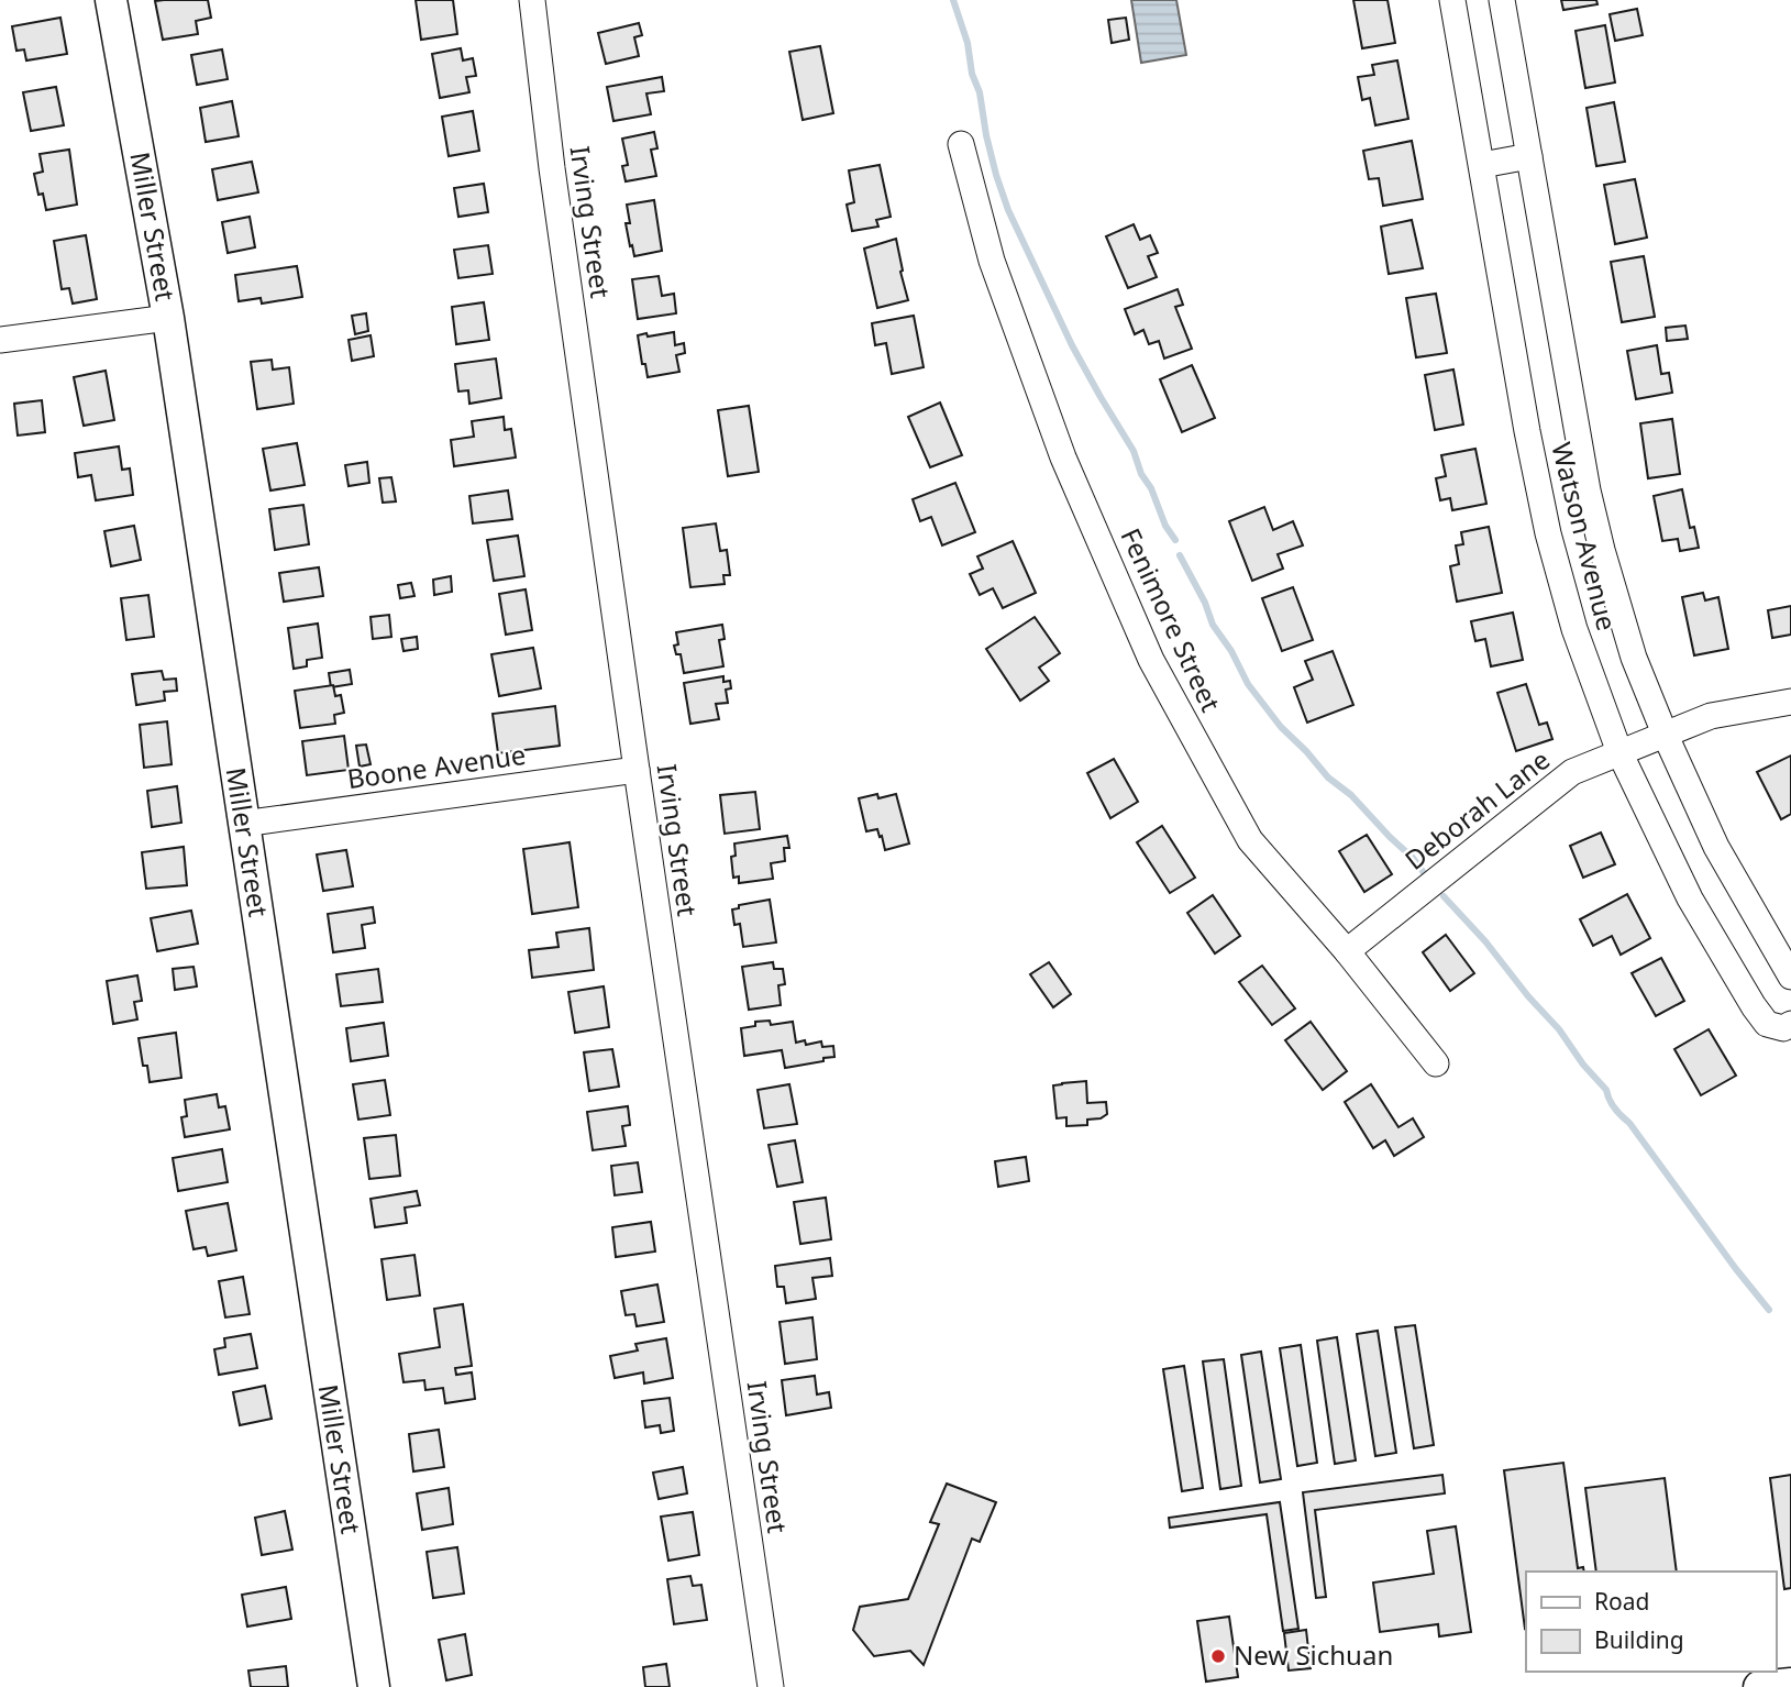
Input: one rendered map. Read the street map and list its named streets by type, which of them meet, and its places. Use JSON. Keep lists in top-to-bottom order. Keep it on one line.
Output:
{"streets":{"main road":["Miller Street"],"street":["Irving Street","Watson Avenue","Fenimore Street","Boone Avenue","Deborah Lane"]},"crossings":[["Irving Street","Boone Avenue"],["Miller Street","Boone Avenue"],["Watson Avenue","Deborah Lane"],["Fenimore Street","Deborah Lane"]],"places":["New Sichuan"],"legend":["Road","Building"]}
